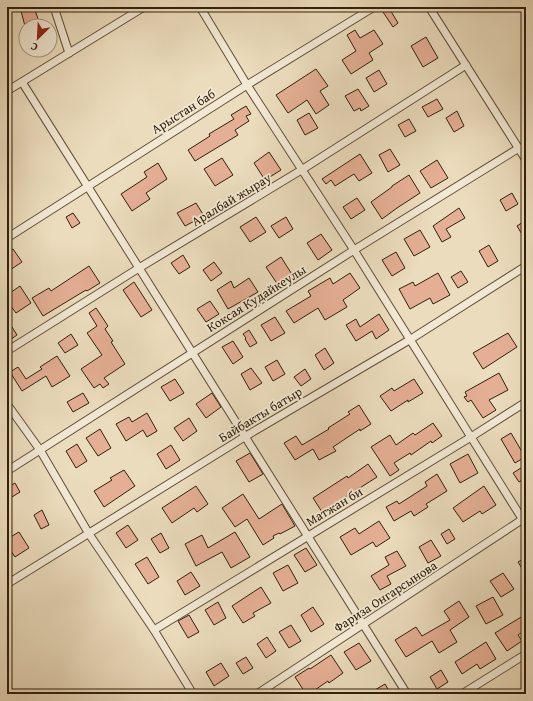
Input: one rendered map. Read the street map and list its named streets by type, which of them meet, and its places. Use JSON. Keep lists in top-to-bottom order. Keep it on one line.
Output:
{"streets":{"street":["Арыстан баб","Аралбай жырау","Коксая Кудайкеулы","Байбакты батыр","Матжан би","Фариза Онгарсынова"]},"north":"bottom left"}
